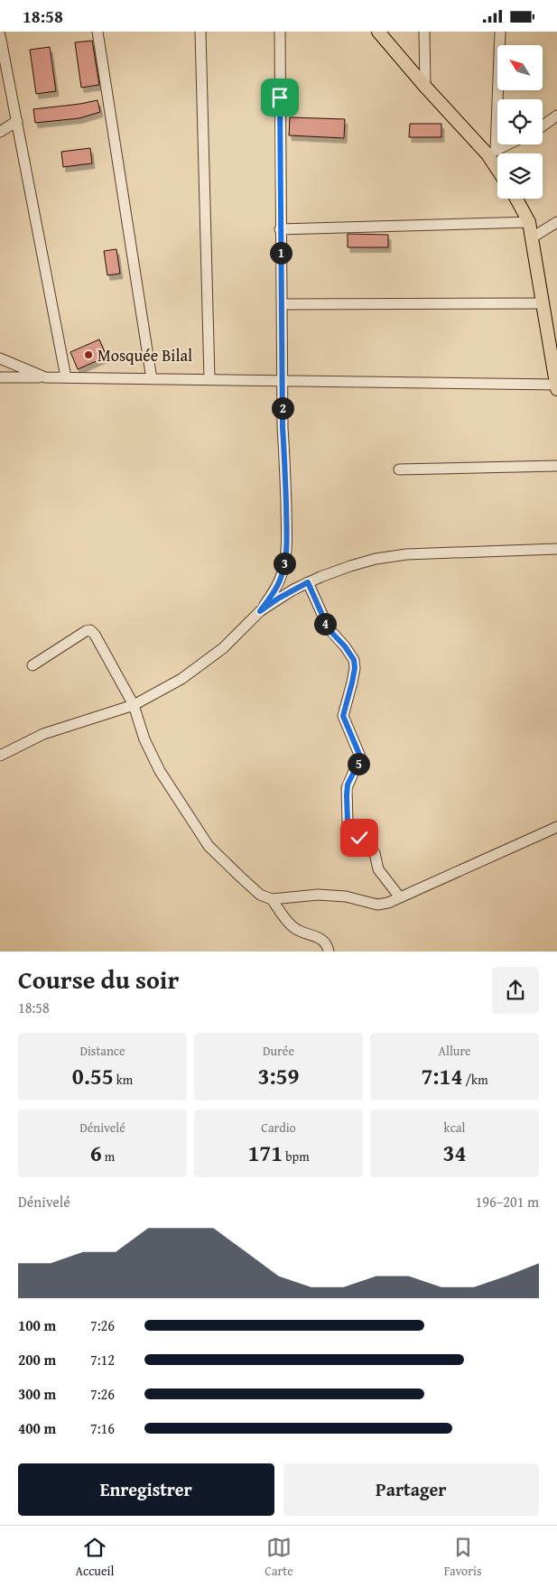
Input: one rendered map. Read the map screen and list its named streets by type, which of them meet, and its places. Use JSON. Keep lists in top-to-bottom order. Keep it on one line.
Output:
{"places":["Mosquée Bilal"],"north":"top left","page":{"status":"18:58","pins":["1","2","3","4","5"],"heading":["Course du soir","18:58"],"stats":[["Distance","0.55 km"],["Durée","3:59"],["Allure","7:14 /km"],["Dénivelé","6 m"],["Cardio","171 bpm"],["kcal","34"]],"chart":["Dénivelé","196–201 m"],"list":[{"name":"100 m","note":"7:26"},{"name":"200 m","note":"7:12"},{"name":"300 m","note":"7:26"},{"name":"400 m","note":"7:16"}],"buttons":["Enregistrer","Partager"],"tabs":["Accueil","Carte","Favoris"]}}
